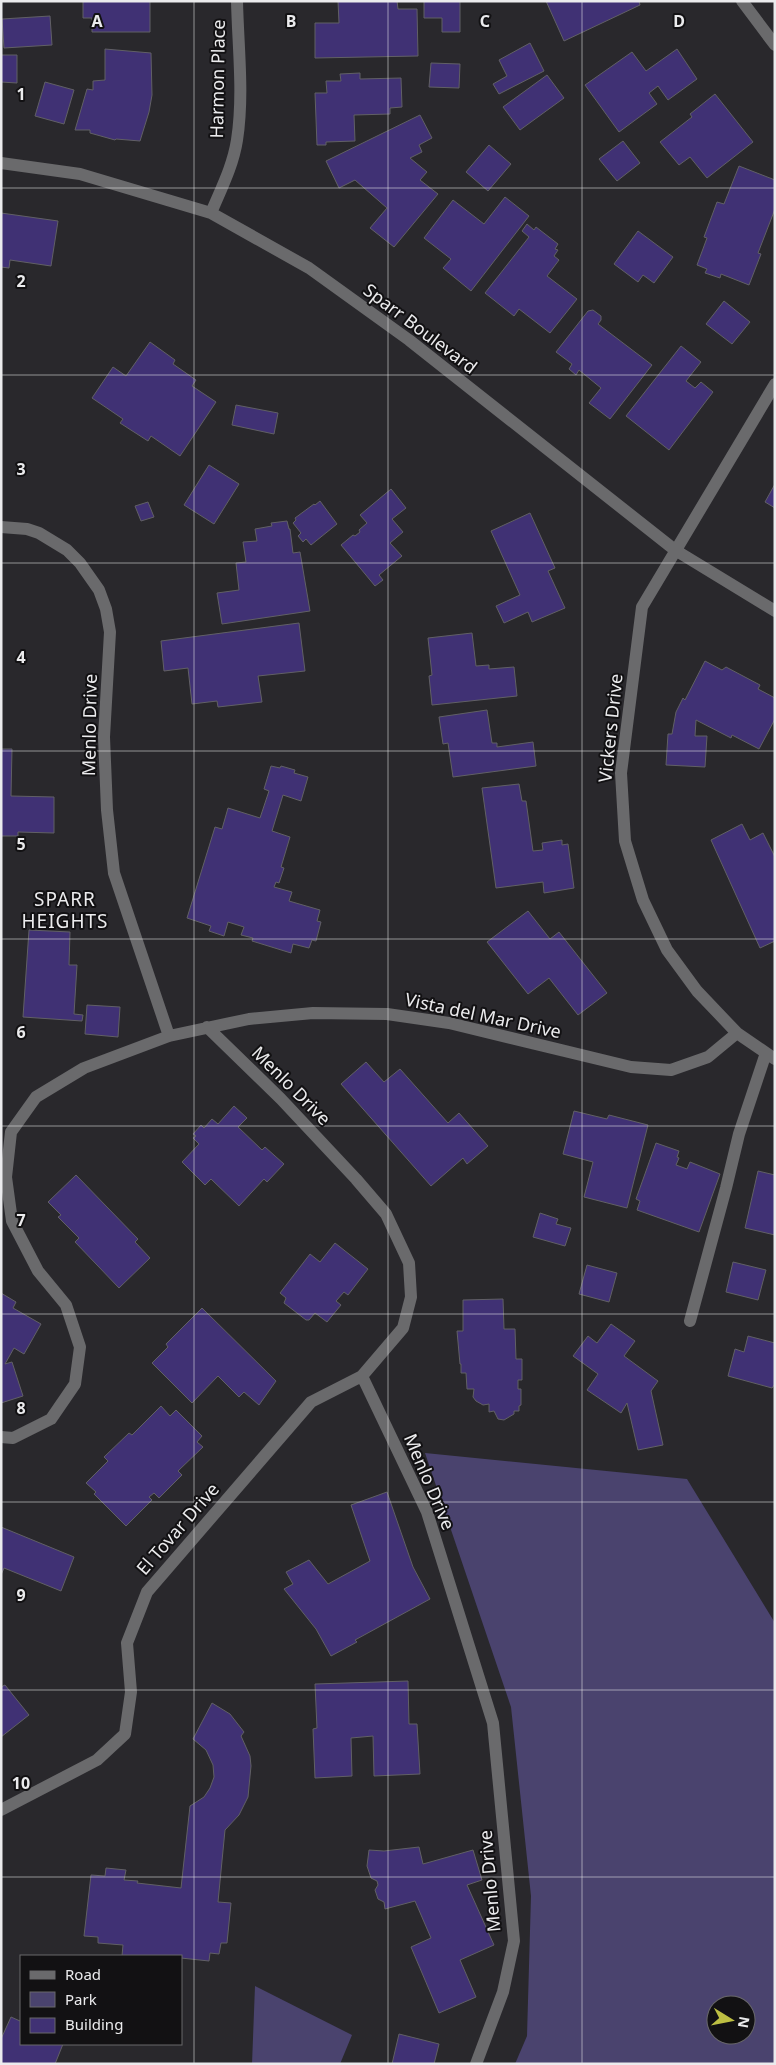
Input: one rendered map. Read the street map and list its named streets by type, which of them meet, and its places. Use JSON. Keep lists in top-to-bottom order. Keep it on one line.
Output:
{"streets":{"street":["Harmon Place","Sparr Boulevard","Menlo Drive","Vickers Drive","Vista del Mar Drive","El Tovar Drive"]},"crossings":[["Harmon Place","Sparr Boulevard"],["Sparr Boulevard","Vickers Drive"],["Menlo Drive","Vista del Mar Drive"],["Menlo Drive","El Tovar Drive"],["Vickers Drive","Vista del Mar Drive"]],"districts":["SPARR HEIGHTS"],"legend":["Road","Park","Building"],"north":"right","grid":{"columns":["A","B","C","D"],"rows":["1","2","3","4","5","6","7","8","9","10"]}}
